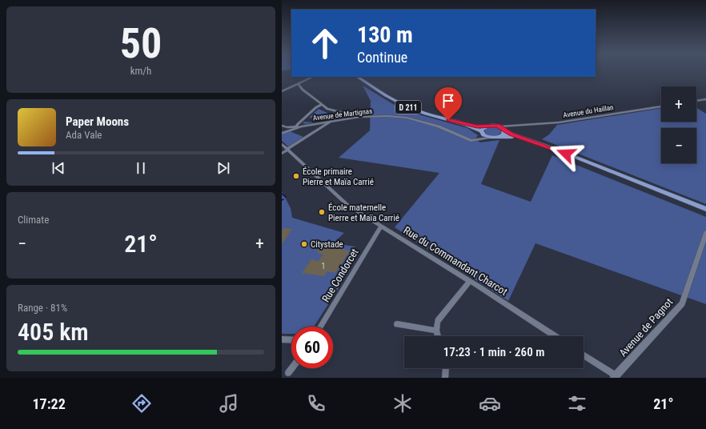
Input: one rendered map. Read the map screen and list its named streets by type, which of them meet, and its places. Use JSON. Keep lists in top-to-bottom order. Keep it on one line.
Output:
{"streets":{"main road":["D 211"],"street":["Avenue du Haillan","Avenue de Martignas","Rue du Commandant Charcot","Rue Condorcet","Avenue de Pagnot"]},"crossings":[["Rue du Commandant Charcot","Rue Condorcet"]],"places":["École primaire Pierre et Maïa Carrié","École maternelle Pierre et Maïa Carrié","Citystade"],"house_numbers":["1"],"page":{"tile":[["50","km/h"],"Climate",["Range · 81%","405 km"]],"turn":["130 m","Continue"],"map_buttons":["+","−"],"song":["Paper Moons","Ada Vale"],"heat":["−","21°","+"],"limit":"60","trip":"17:23 · 1 min · 260 m","tabs":["17:22","21°"]}}
